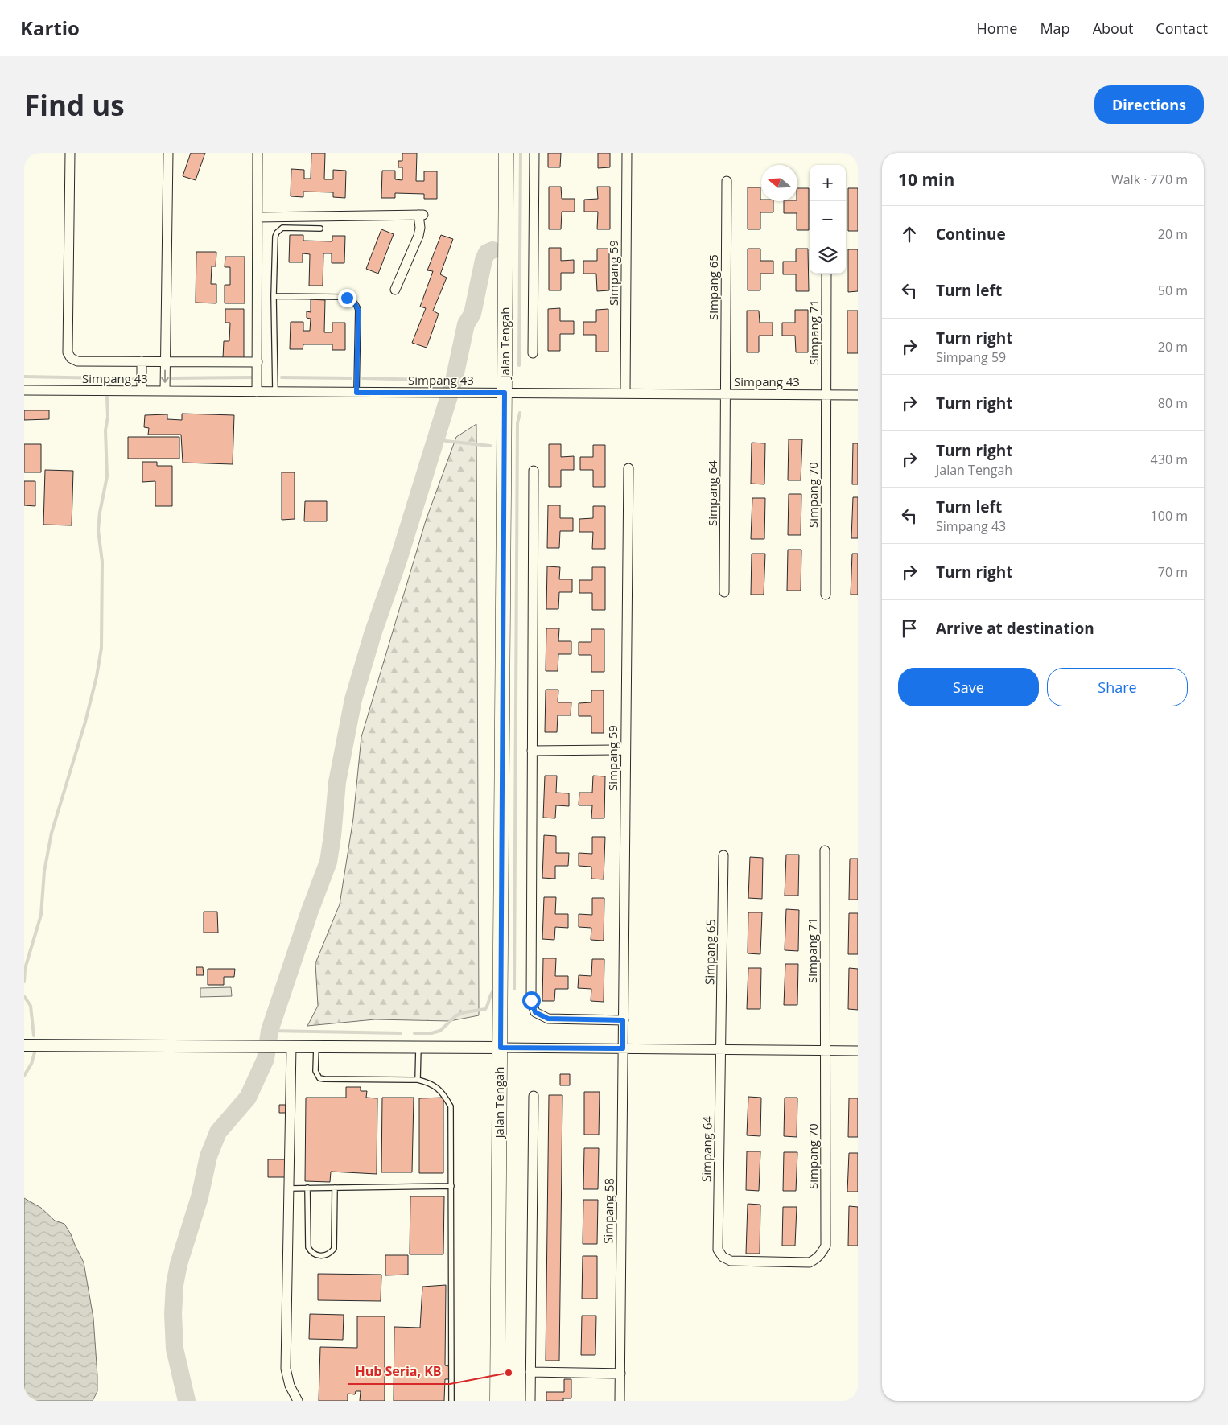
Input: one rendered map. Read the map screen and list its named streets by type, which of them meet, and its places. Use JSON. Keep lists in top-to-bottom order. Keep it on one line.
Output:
{"streets":{"main road":["Jalan Tengah"],"street":["Simpang 59","Simpang 65","Simpang 71","Simpang 43","Simpang 64","Simpang 70","Simpang 58"]},"crossings":[["Simpang 59","Simpang 43"],["Simpang 59","Simpang 58"],["Simpang 65","Simpang 43"],["Simpang 65","Simpang 64"],["Simpang 71","Simpang 43"],["Simpang 71","Simpang 70"],["Jalan Tengah","Simpang 43"],["Simpang 43","Simpang 64"],["Simpang 43","Simpang 70"],["Simpang 64","Simpang 70"]],"places":["Hub Seria, KB"],"north":"left","page":{"header":"Kartio","nav":["Home","Map","About","Contact"],"buttons":["Directions",["Save","Share"]],"title":"Find us","heading":["10 min","Walk · 770 m"],"map_buttons":["+","−"],"list":[["Continue","20 m"],["Turn left","50 m"],["Turn right","Simpang 59","20 m"],["Turn right","80 m"],["Turn right","Jalan Tengah","430 m"],["Turn left","Simpang 43","100 m"],["Turn right","70 m"],"Arrive at destination"]}}
